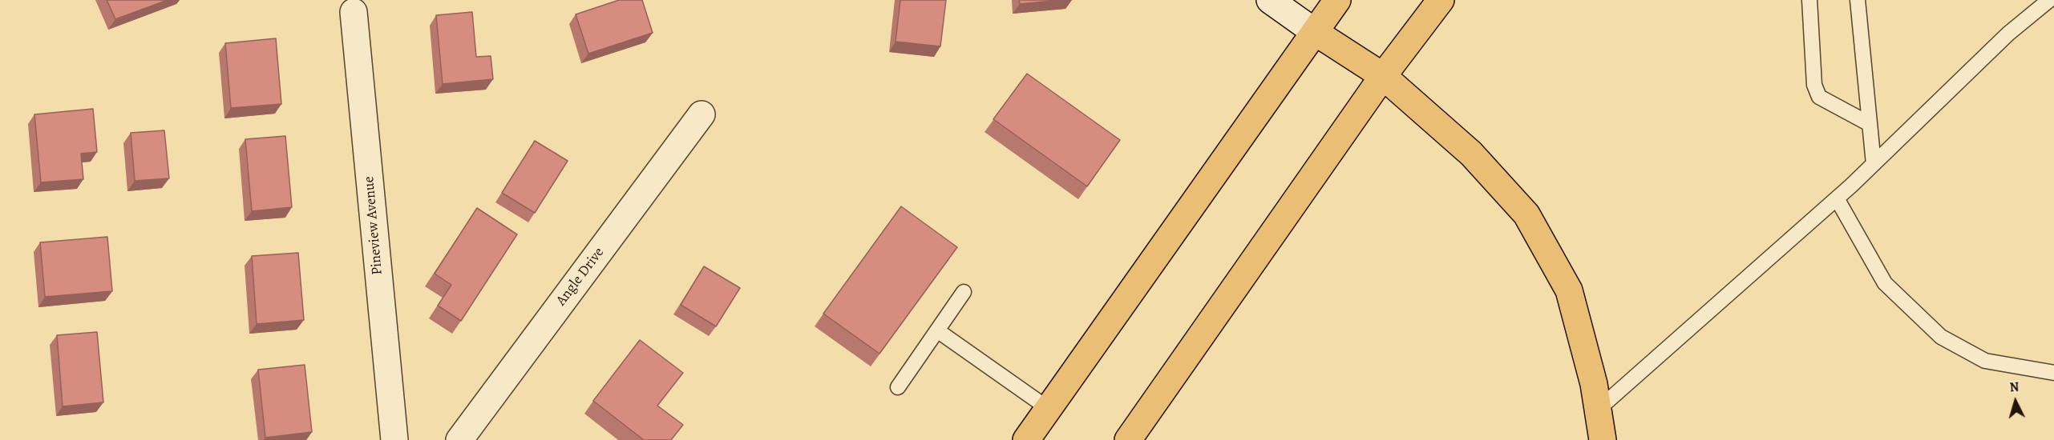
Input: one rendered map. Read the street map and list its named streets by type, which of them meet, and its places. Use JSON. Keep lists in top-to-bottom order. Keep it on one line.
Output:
{"streets":{"street":["Pineview Avenue","Angle Drive"]},"north":"top"}
